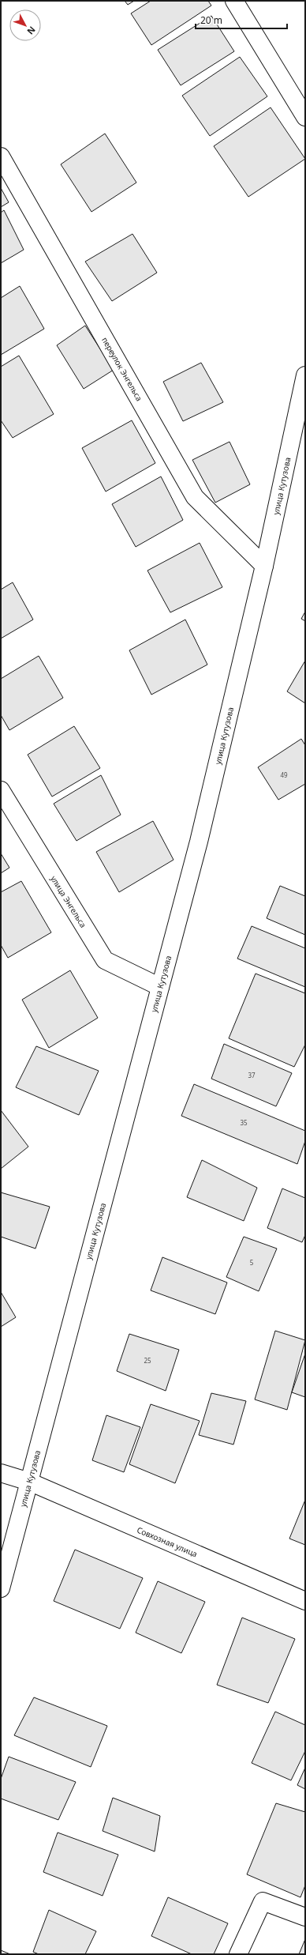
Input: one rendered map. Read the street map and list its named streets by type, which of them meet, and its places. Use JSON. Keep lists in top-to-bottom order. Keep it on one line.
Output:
{"streets":{"main road":["переулок Энгельса","улица Кутузова","улица Энгельса","Совхозная улица"]},"crossings":[["переулок Энгельса","улица Кутузова"],["улица Кутузова","улица Энгельса"],["улица Кутузова","Совхозная улица"]],"house_numbers":["49","37","35","5","25"],"scale_bar":"20 m","north":"bottom right"}
